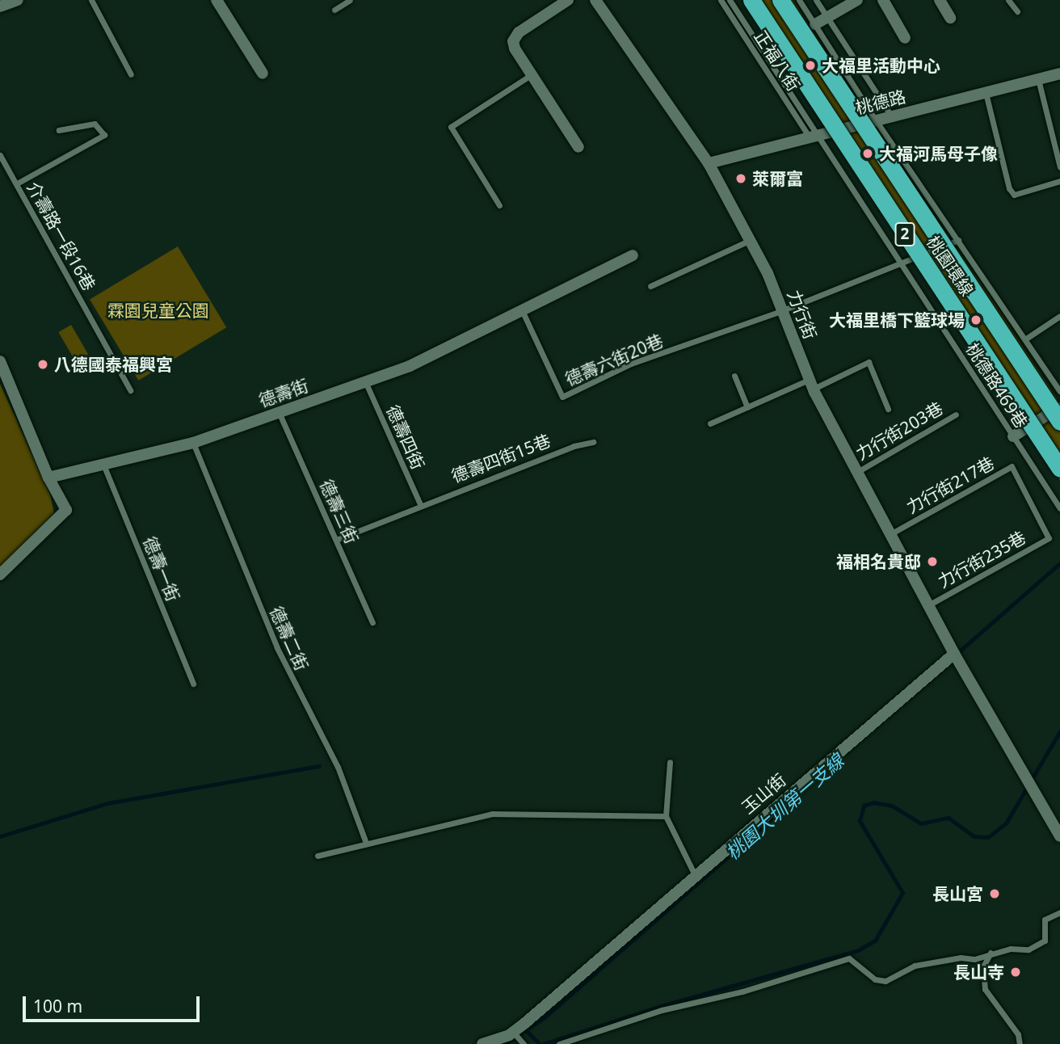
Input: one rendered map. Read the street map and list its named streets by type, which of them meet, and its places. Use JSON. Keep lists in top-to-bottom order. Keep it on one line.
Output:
{"streets":{"highway":["2","桃園環線"],"street":["桃德路","力行街","德壽街","玉山街"],"lane":["正福八街","介壽路一段16巷","德壽六街20巷","桃德路469巷","力行街203巷","德壽四街","德壽四街15巷","力行街217巷","德壽三街","力行街235巷","德壽一街","德壽二街"]},"crossings":[["正福八街","桃德路"],["正福八街","桃德路469巷"],["桃德路","力行街"],["桃德路","桃德路469巷"],["力行街","德壽六街20巷"],["力行街","力行街203巷"],["力行街","力行街217巷"],["力行街","力行街235巷"],["力行街","玉山街"],["德壽六街20巷","桃德路469巷"],["德壽六街20巷","德壽街"],["德壽街","德壽四街"],["德壽街","德壽三街"],["德壽街","德壽一街"],["德壽街","德壽二街"],["德壽四街","德壽四街15巷"],["德壽四街15巷","德壽三街"],["力行街217巷","力行街235巷"]],"water":["桃園大圳第一支線"],"parks":["霖園兒童公園"],"places":["大福里活動中心","大福河馬母子像","萊爾富","大福里橋下籃球場","八德國泰福興宮","福相名貴邸","長山宮","長山寺"],"scale_bar":"100 m"}
